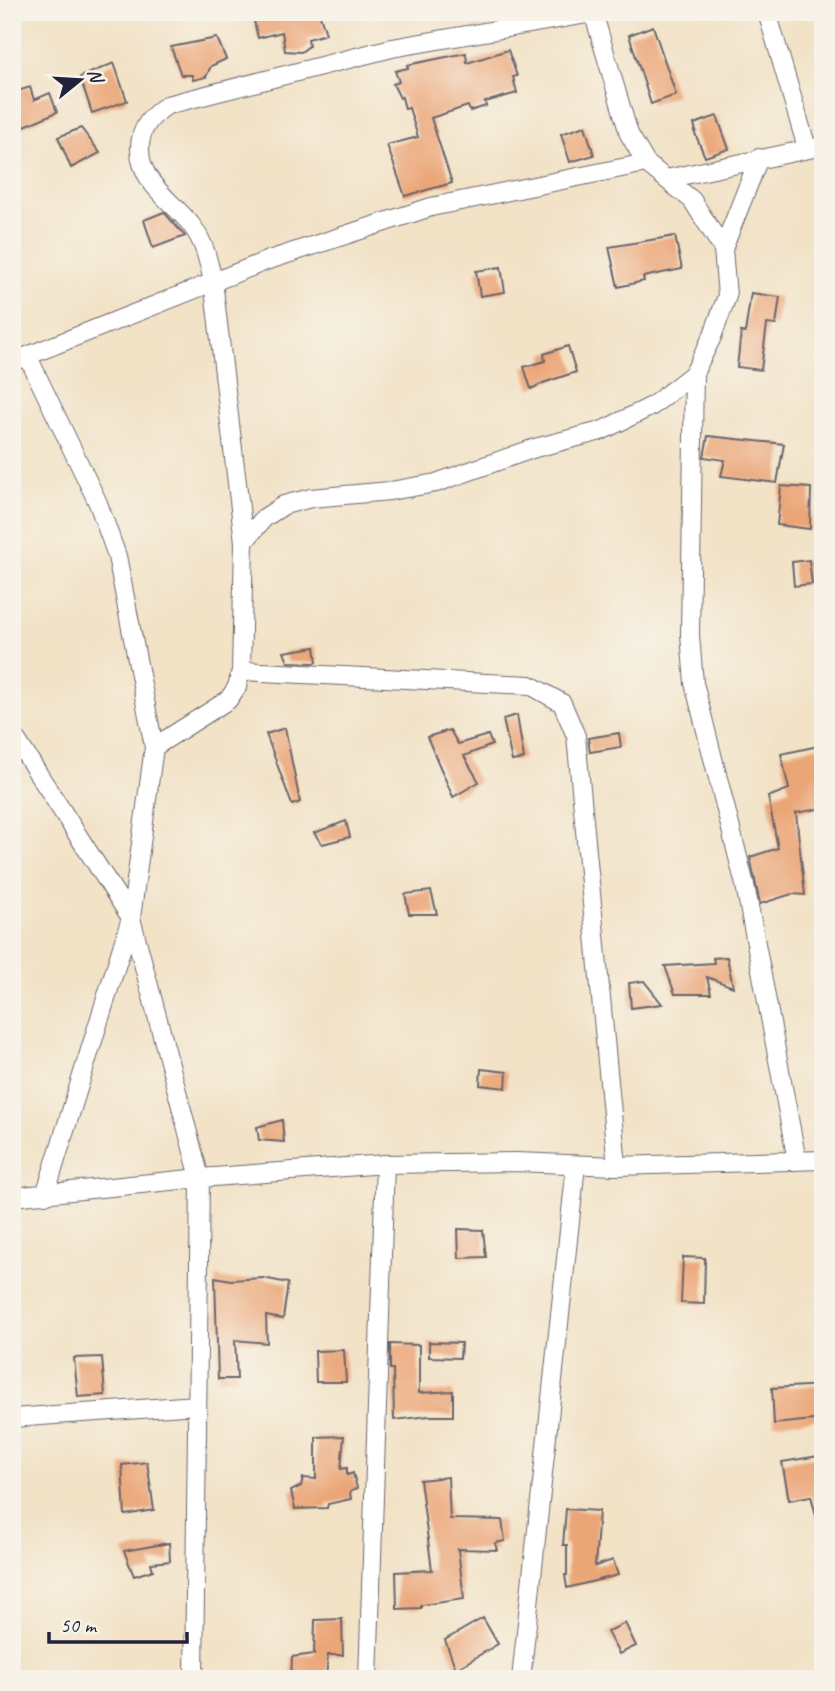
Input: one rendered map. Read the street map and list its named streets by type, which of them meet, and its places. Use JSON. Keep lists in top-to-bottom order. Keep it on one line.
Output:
{"scale_bar":"50 m","north":"right"}
